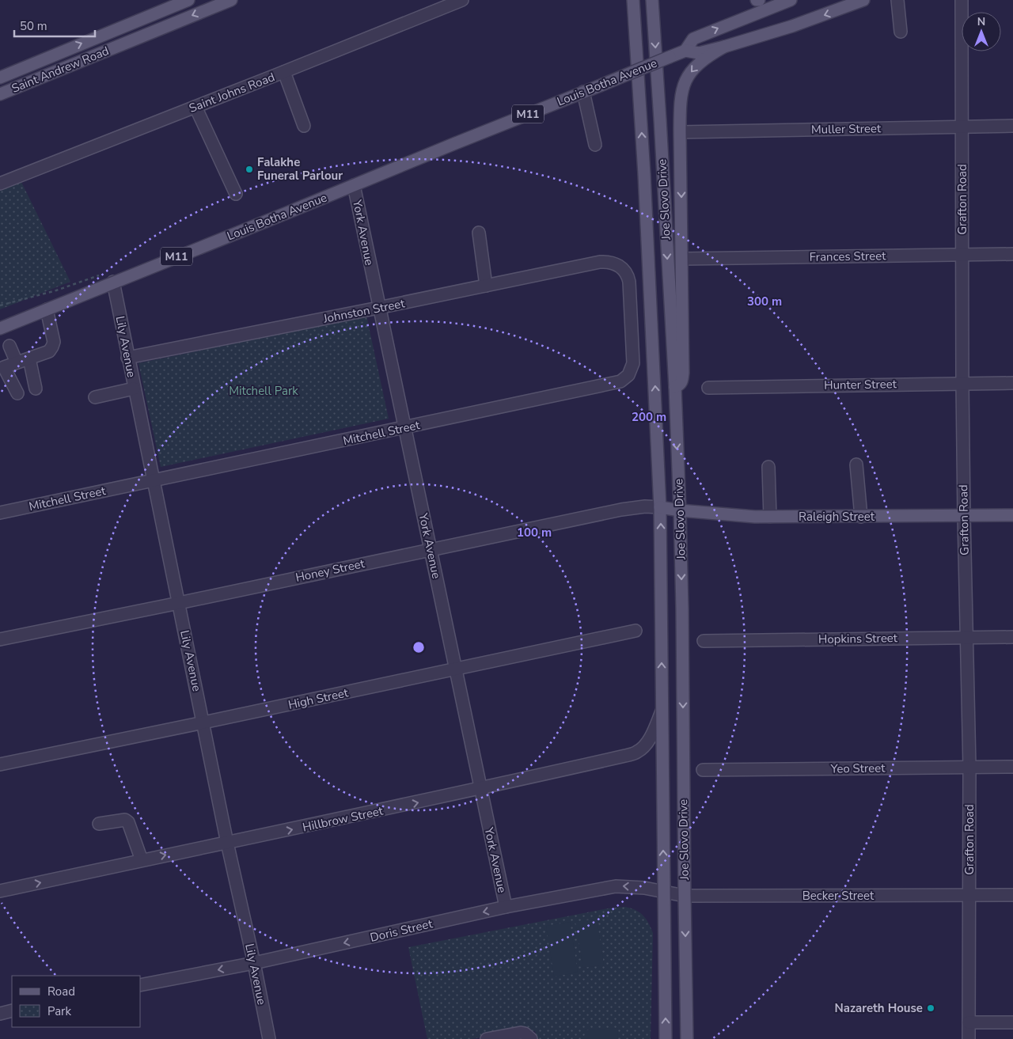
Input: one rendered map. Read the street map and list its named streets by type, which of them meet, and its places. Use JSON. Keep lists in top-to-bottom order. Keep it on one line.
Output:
{"streets":{"main road":["Saint Andrew Road","Louis Botha Avenue","M11","Joe Slovo Drive","Raleigh Street"],"street":["Saint Johns Road","Muller Street","Grafton Road","York Avenue","Frances Street","Johnston Street","Lily Avenue","Hunter Street","Mitchell Street","Honey Street","Hopkins Street","High Street","Yeo Street","Hillbrow Street","Becker Street","Doris Street"]},"crossings":[["Louis Botha Avenue","York Avenue"],["Louis Botha Avenue","Lily Avenue"],["Muller Street","Grafton Road"],["Joe Slovo Drive","Raleigh Street"],["Joe Slovo Drive","Honey Street"],["Joe Slovo Drive","Hillbrow Street"],["Joe Slovo Drive","Becker Street"],["Joe Slovo Drive","Doris Street"],["Grafton Road","Frances Street"],["Grafton Road","Hunter Street"],["Grafton Road","Raleigh Street"],["Grafton Road","Hopkins Street"],["Grafton Road","Yeo Street"],["Grafton Road","Becker Street"],["York Avenue","Johnston Street"],["York Avenue","Mitchell Street"],["York Avenue","Honey Street"],["York Avenue","High Street"],["York Avenue","Hillbrow Street"],["York Avenue","Doris Street"],["Johnston Street","Lily Avenue"],["Johnston Street","Mitchell Street"],["Lily Avenue","Mitchell Street"],["Lily Avenue","Honey Street"],["Lily Avenue","High Street"],["Lily Avenue","Hillbrow Street"],["Lily Avenue","Doris Street"],["Raleigh Street","Honey Street"],["Becker Street","Doris Street"]],"one_way":["Hillbrow Street","Doris Street"],"parks":["Mitchell Park"],"places":["Falakhe Funeral Parlour","Nazareth House"],"legend":["Road","Park"],"scale_bar":"50 m","north":"top","rings":["300 m","200 m","100 m"]}
